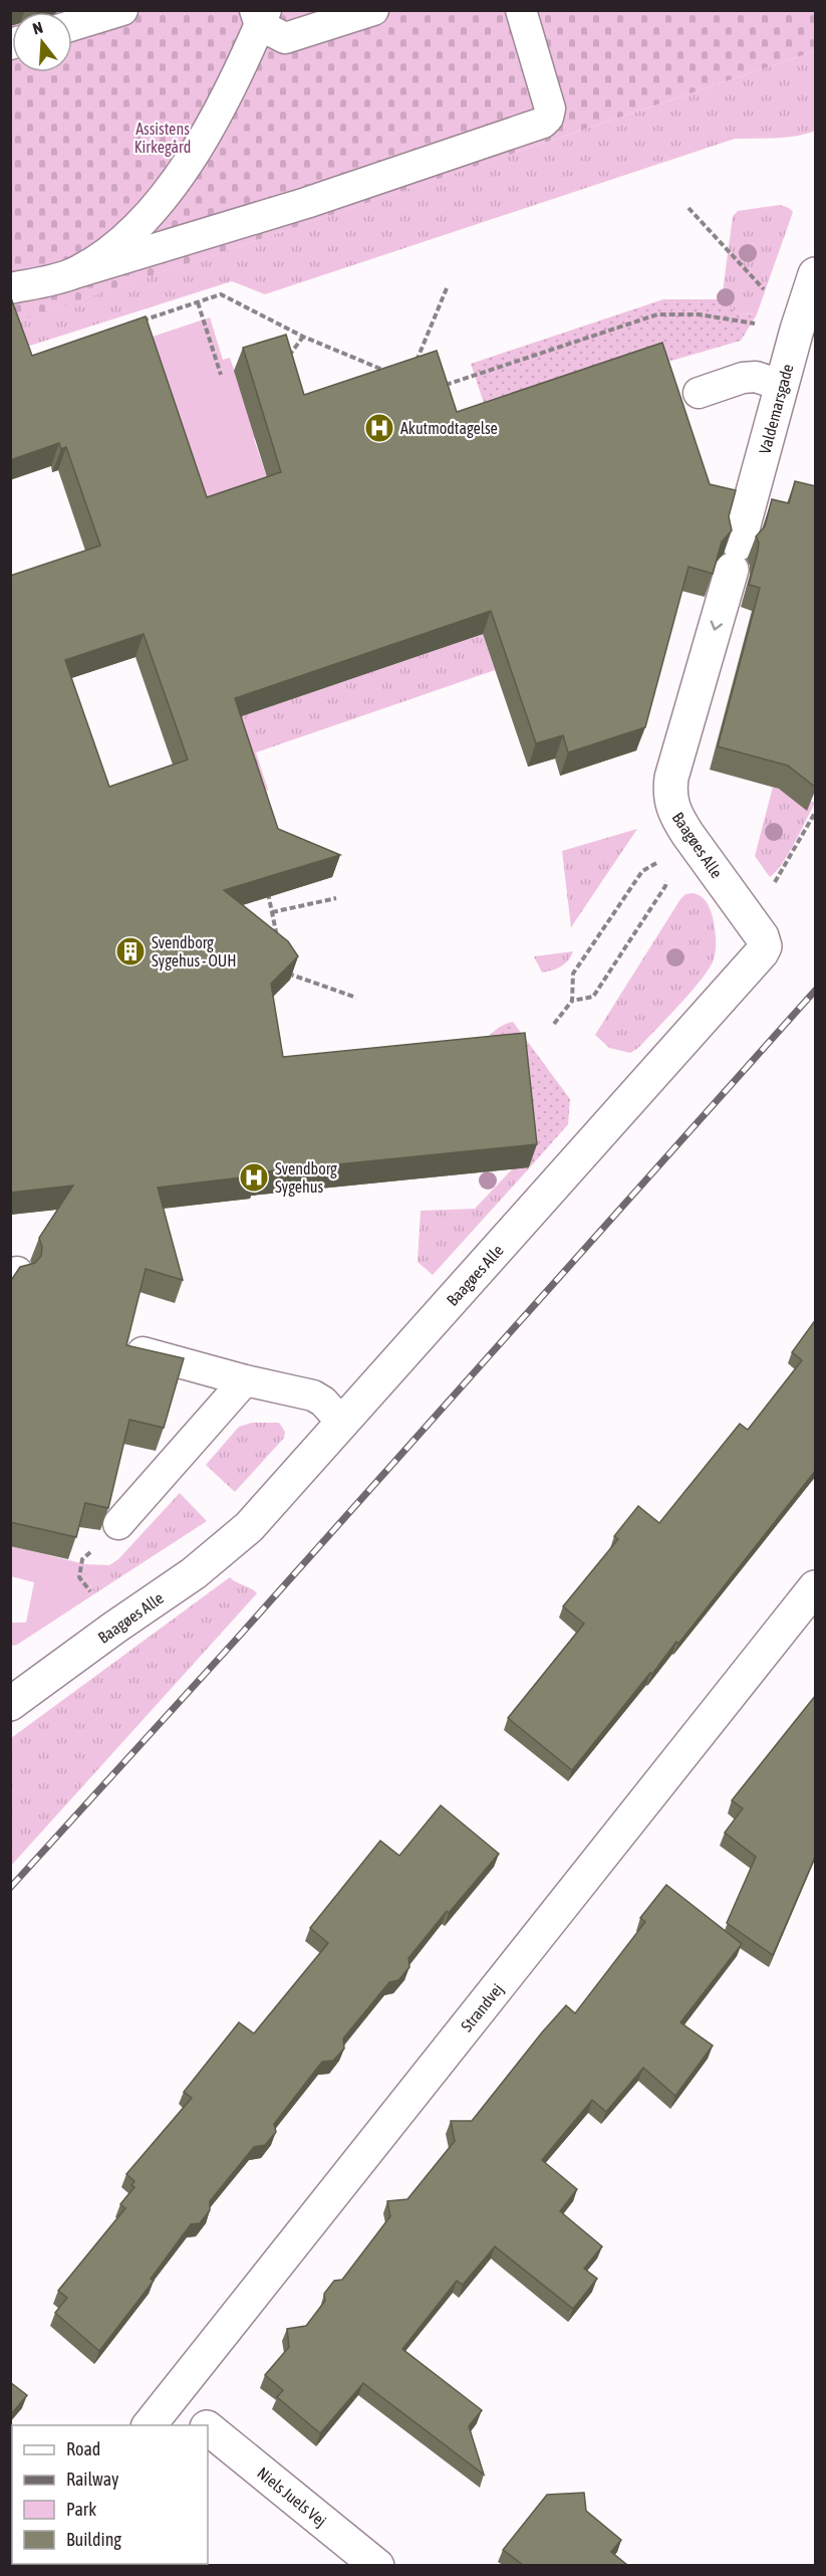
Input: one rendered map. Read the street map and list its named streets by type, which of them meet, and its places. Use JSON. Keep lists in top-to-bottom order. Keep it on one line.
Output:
{"streets":{"street":["Valdemarsgade","Baagøes Alle","Strandvej","Niels Juels Vej"]},"crossings":[["Valdemarsgade","Baagøes Alle"],["Strandvej","Niels Juels Vej"]],"one_way":["Valdemarsgade"],"parks":["Assistens Kirkegård"],"places":{"hospital":["Akutmodtagelse","Svendborg Sygehus"],"building":["Svendborg Sygehus - OUH"]},"legend":["Road","Railway","Park","Building"],"north":"top"}
